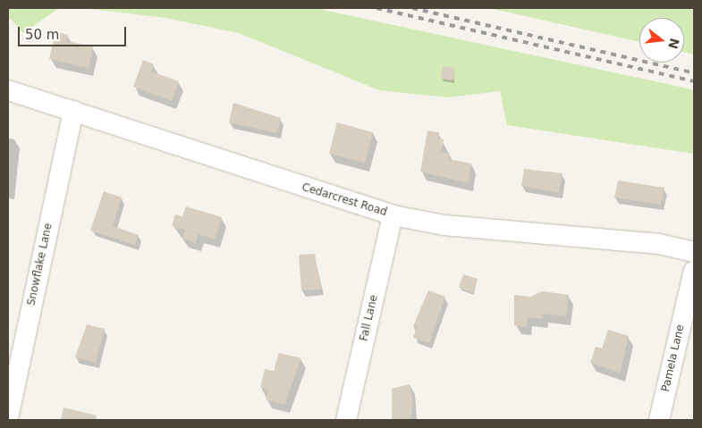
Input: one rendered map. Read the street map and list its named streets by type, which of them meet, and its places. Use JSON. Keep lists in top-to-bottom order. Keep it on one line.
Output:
{"streets":{"street":["Cedarcrest Road","Snowflake Lane","Fall Lane","Pamela Lane"]},"crossings":[["Cedarcrest Road","Snowflake Lane"],["Cedarcrest Road","Fall Lane"]],"scale_bar":"50 m","north":"right"}
